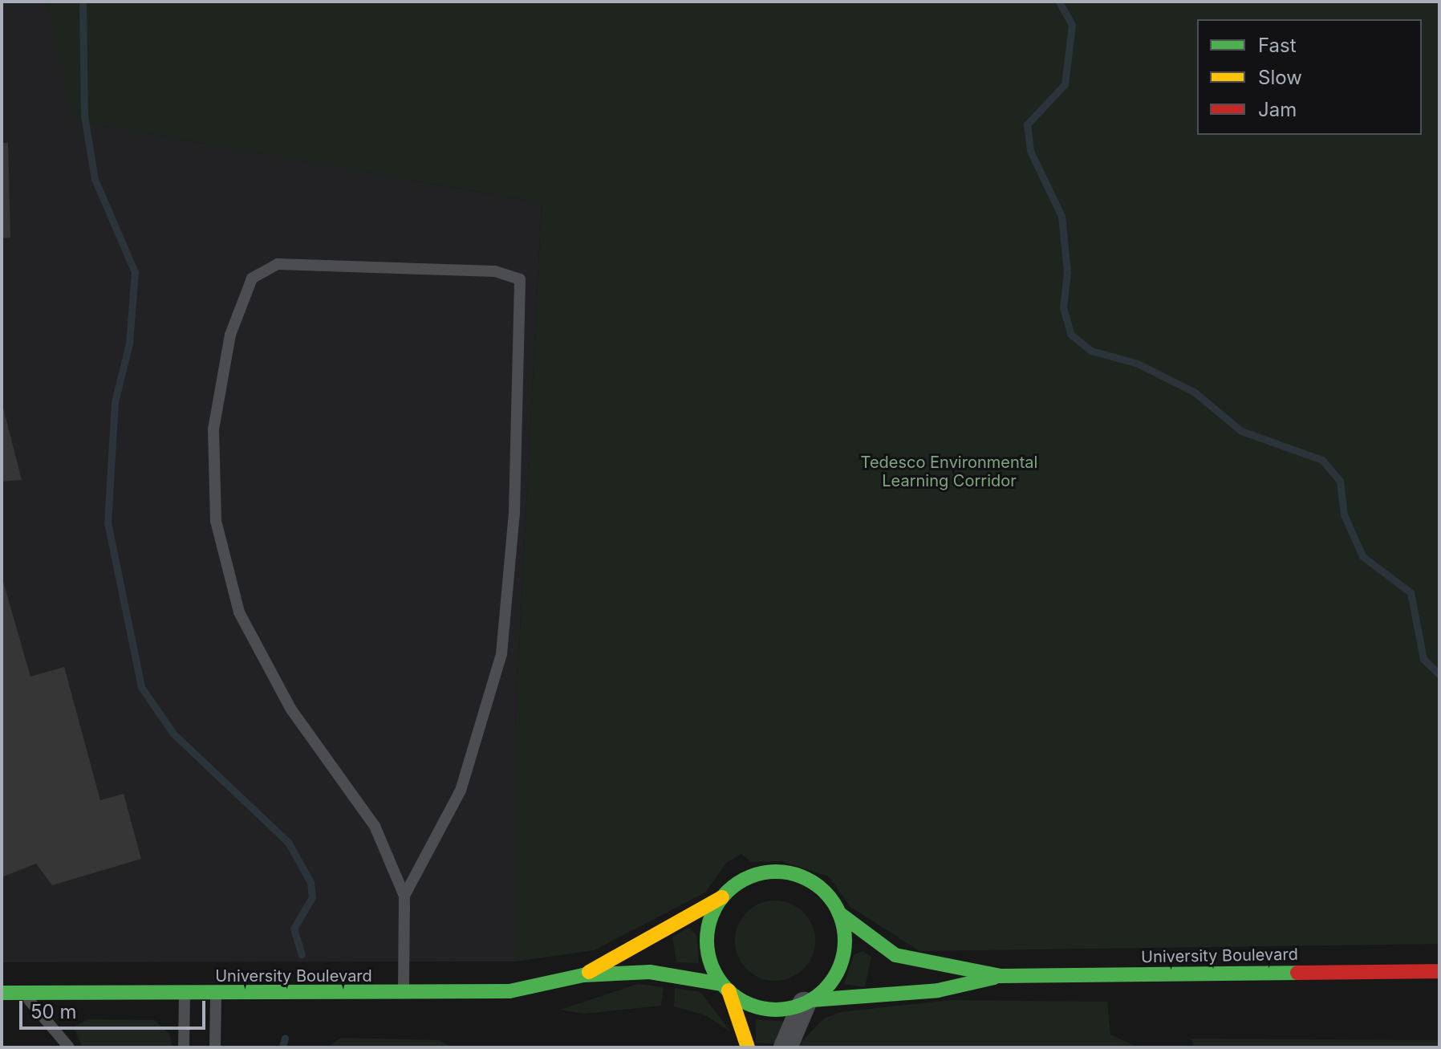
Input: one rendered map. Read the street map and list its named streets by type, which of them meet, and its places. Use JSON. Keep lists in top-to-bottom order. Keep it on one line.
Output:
{"streets":{"street":["University Boulevard"]},"parks":["Tedesco Environmental Learning Corridor"],"legend":["Fast","Slow","Jam"],"scale_bar":"50 m"}
